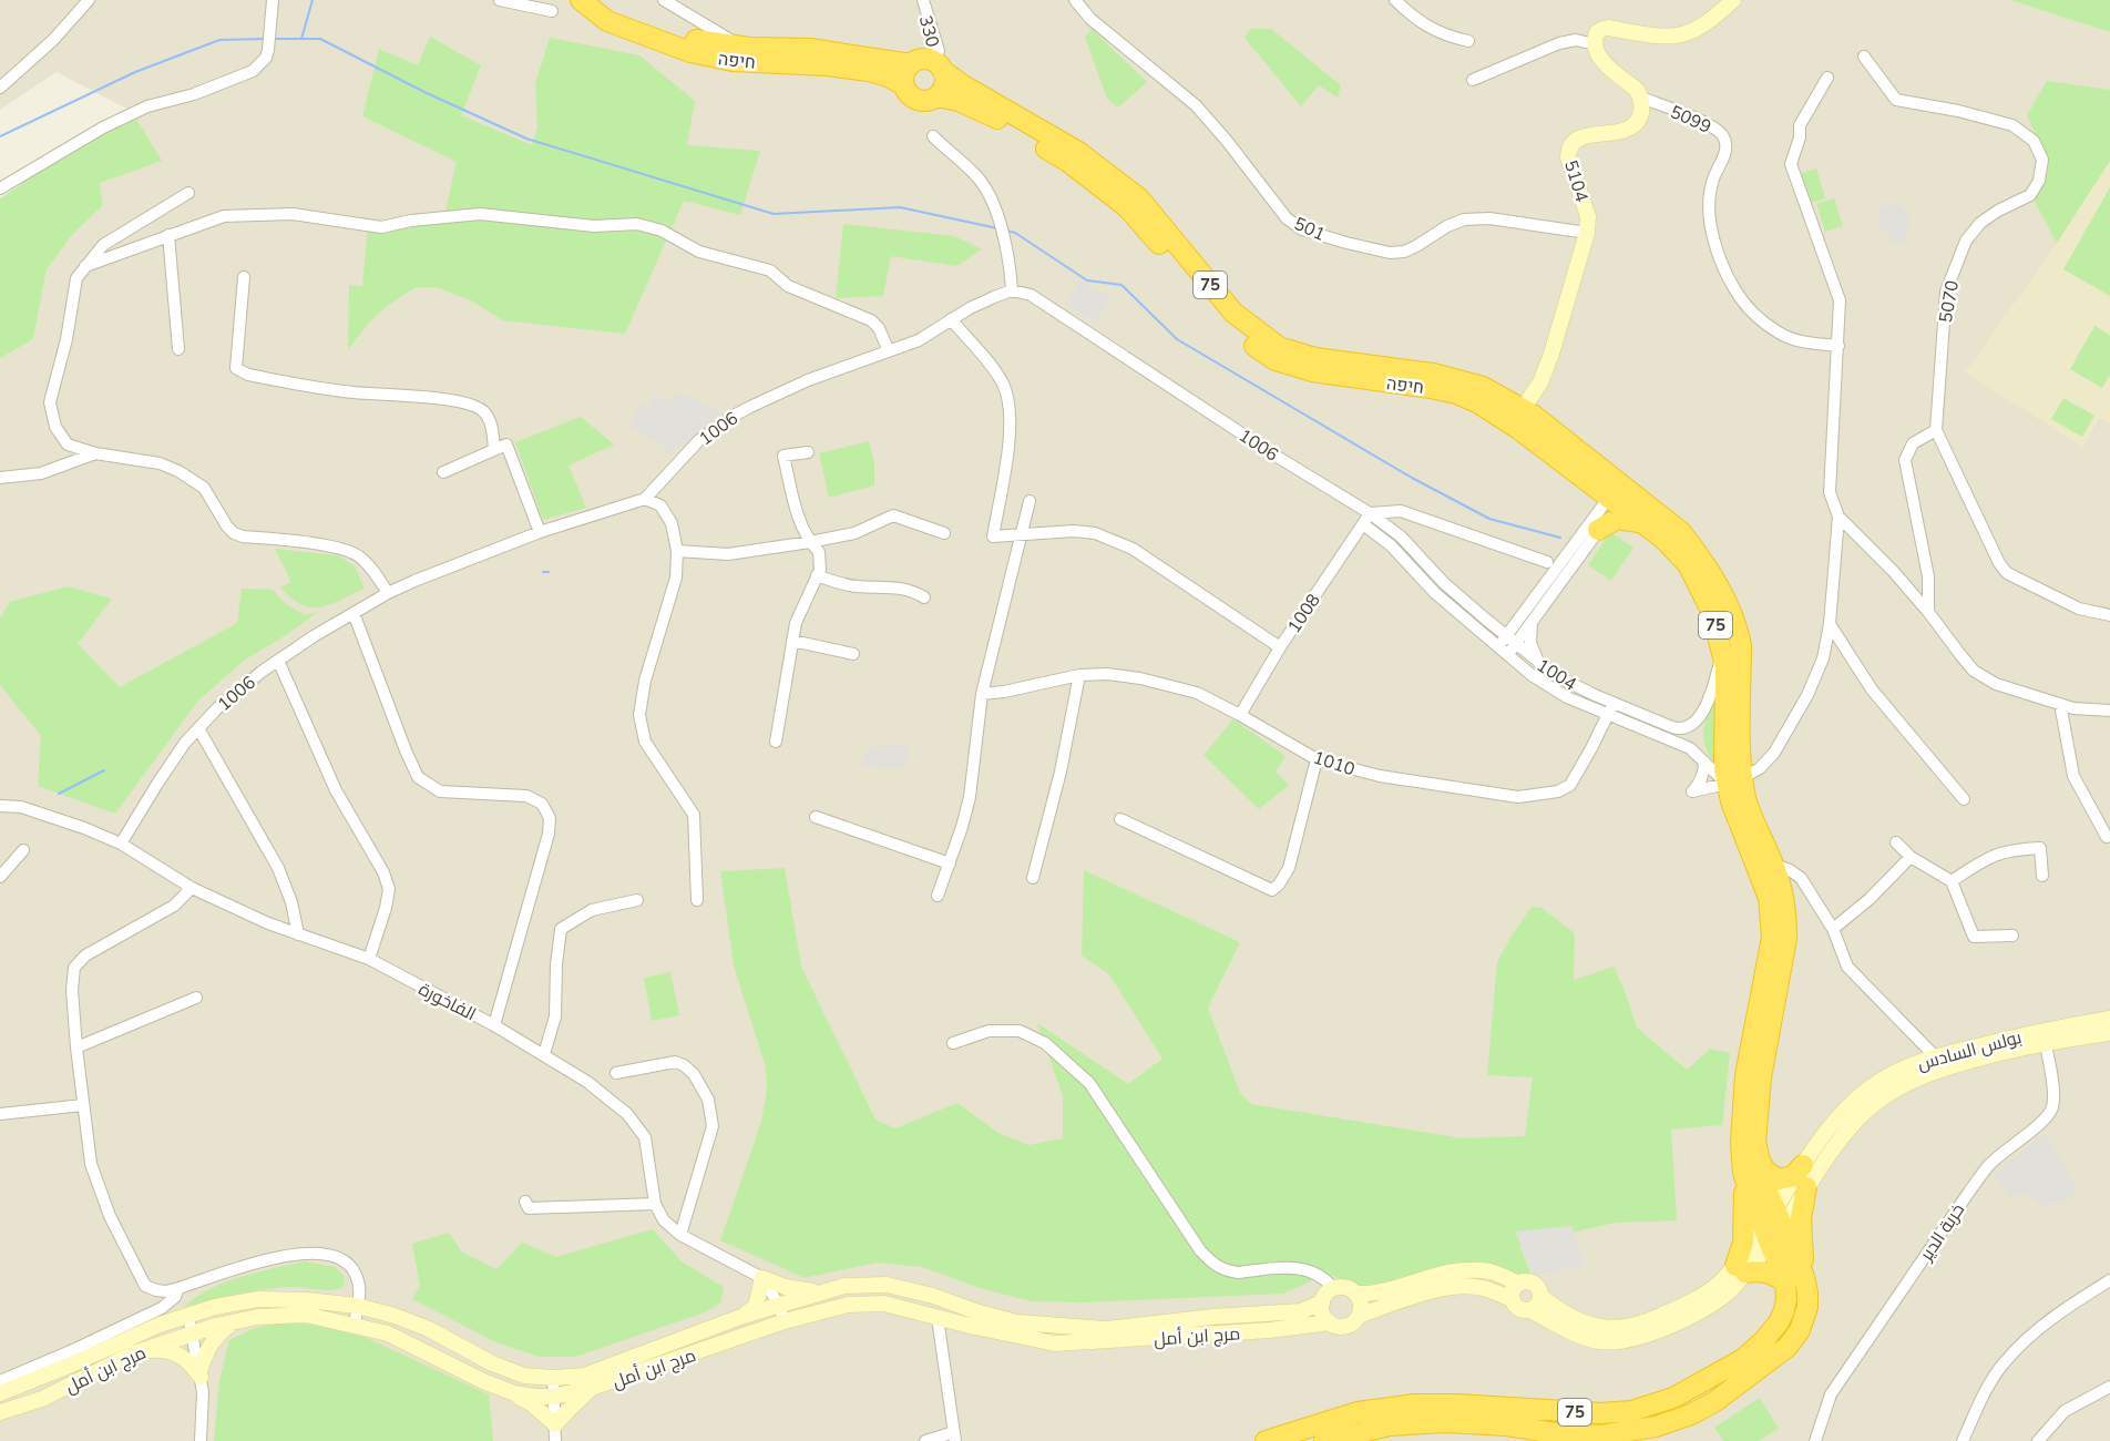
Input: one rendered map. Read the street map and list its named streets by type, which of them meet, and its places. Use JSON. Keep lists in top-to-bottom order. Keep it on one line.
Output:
{"streets":{"highway":["חיפה","75"],"street":["330","5099","5104","501","5070","1006","1008","1004","1010","الفاخورة","بولس السادس","خربة الدير","مرج ابن أمل"]},"crossings":[["330","חיפה"],["330","75"],["חיפה","5104"],["חיפה","75"],["חיפה","1004"],["חיפה","1010"],["5099","5104"],["5104","501"],["75","1004"],["75","بولس السادس"],["1006","1008"],["1006","1004"],["1006","الفاخورة"],["1008","1004"],["1008","1010"],["1004","1010"],["بولس السادس","خربة الدير"]]}
